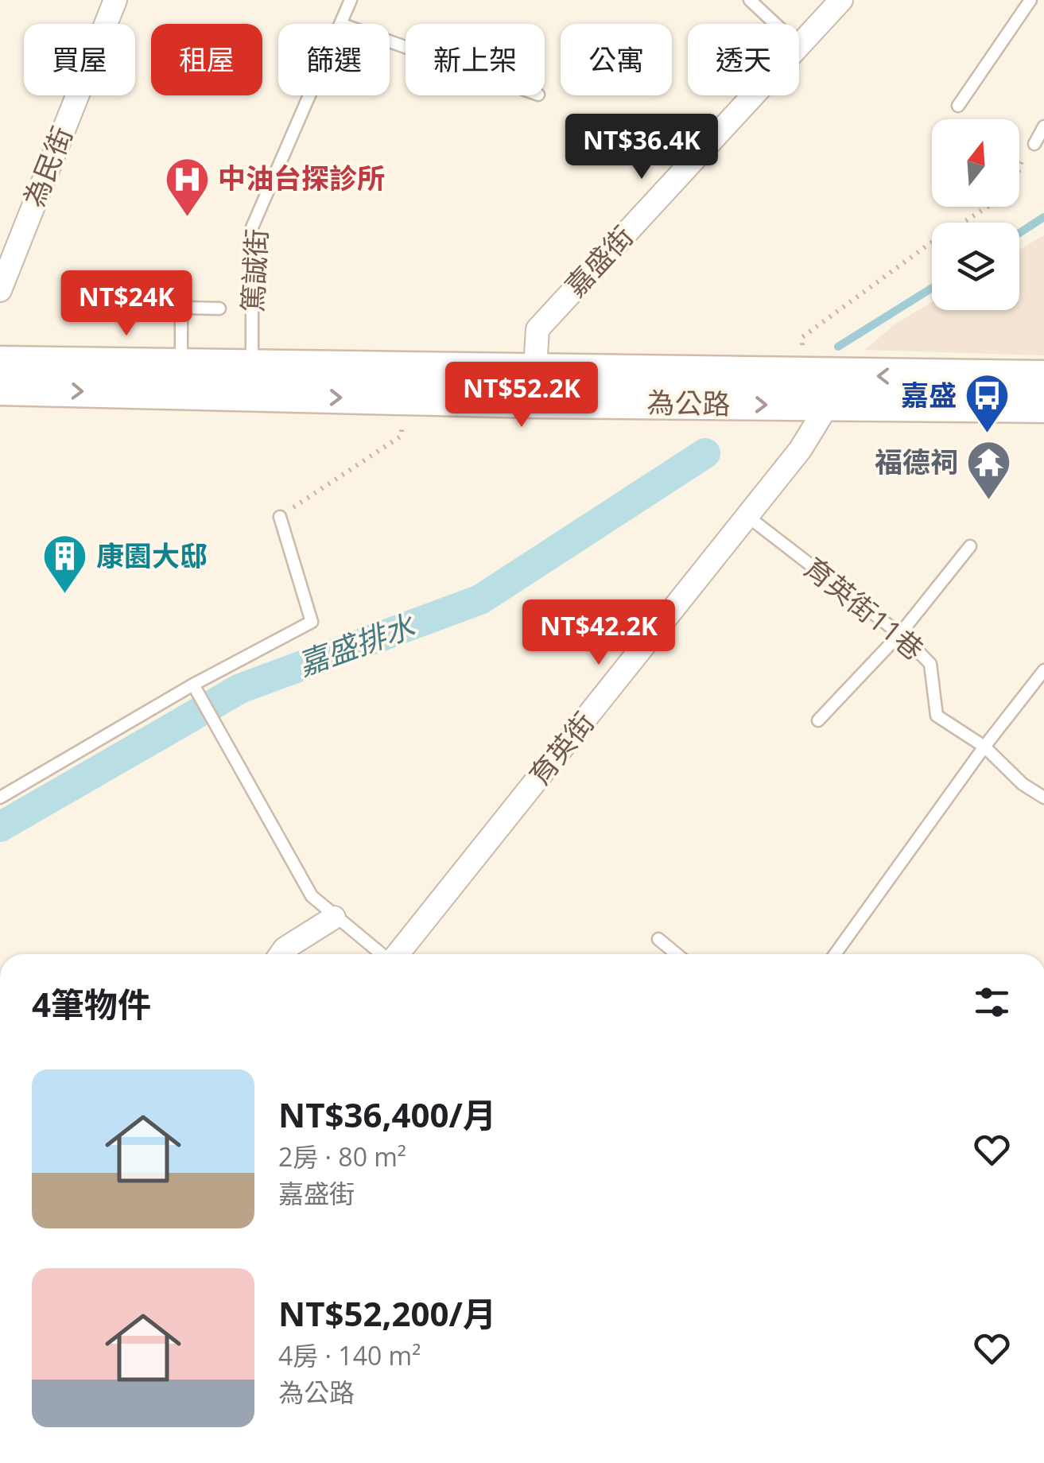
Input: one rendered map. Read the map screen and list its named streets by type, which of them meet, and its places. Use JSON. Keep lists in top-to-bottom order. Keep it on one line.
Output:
{"streets":{"street":["為民街","嘉盛街","為公路","育英街"],"lane":["篤誠街","育英街11巷"]},"crossings":[["嘉盛街","為公路"],["篤誠街","為公路"],["為公路","育英街"],["育英街11巷","育英街"]],"water":["嘉盛排水"],"places":{"hospital":["中油台探診所"],"bus stop":["嘉盛"],"temple":["福德祠"],"building":["康園大邸"]},"north":"top","page":{"chip":["買屋","租屋","篩選","新上架","公寓","透天"],"price":["NT$36.4K","NT$24K","NT$52.2K","NT$42.2K"],"heading":"4筆物件","list":[{"name":"NT$36,400/月","note":"2房 · 80 m² · 嘉盛街"},{"name":"NT$52,200/月","note":"4房 · 140 m² · 為公路"}]}}
